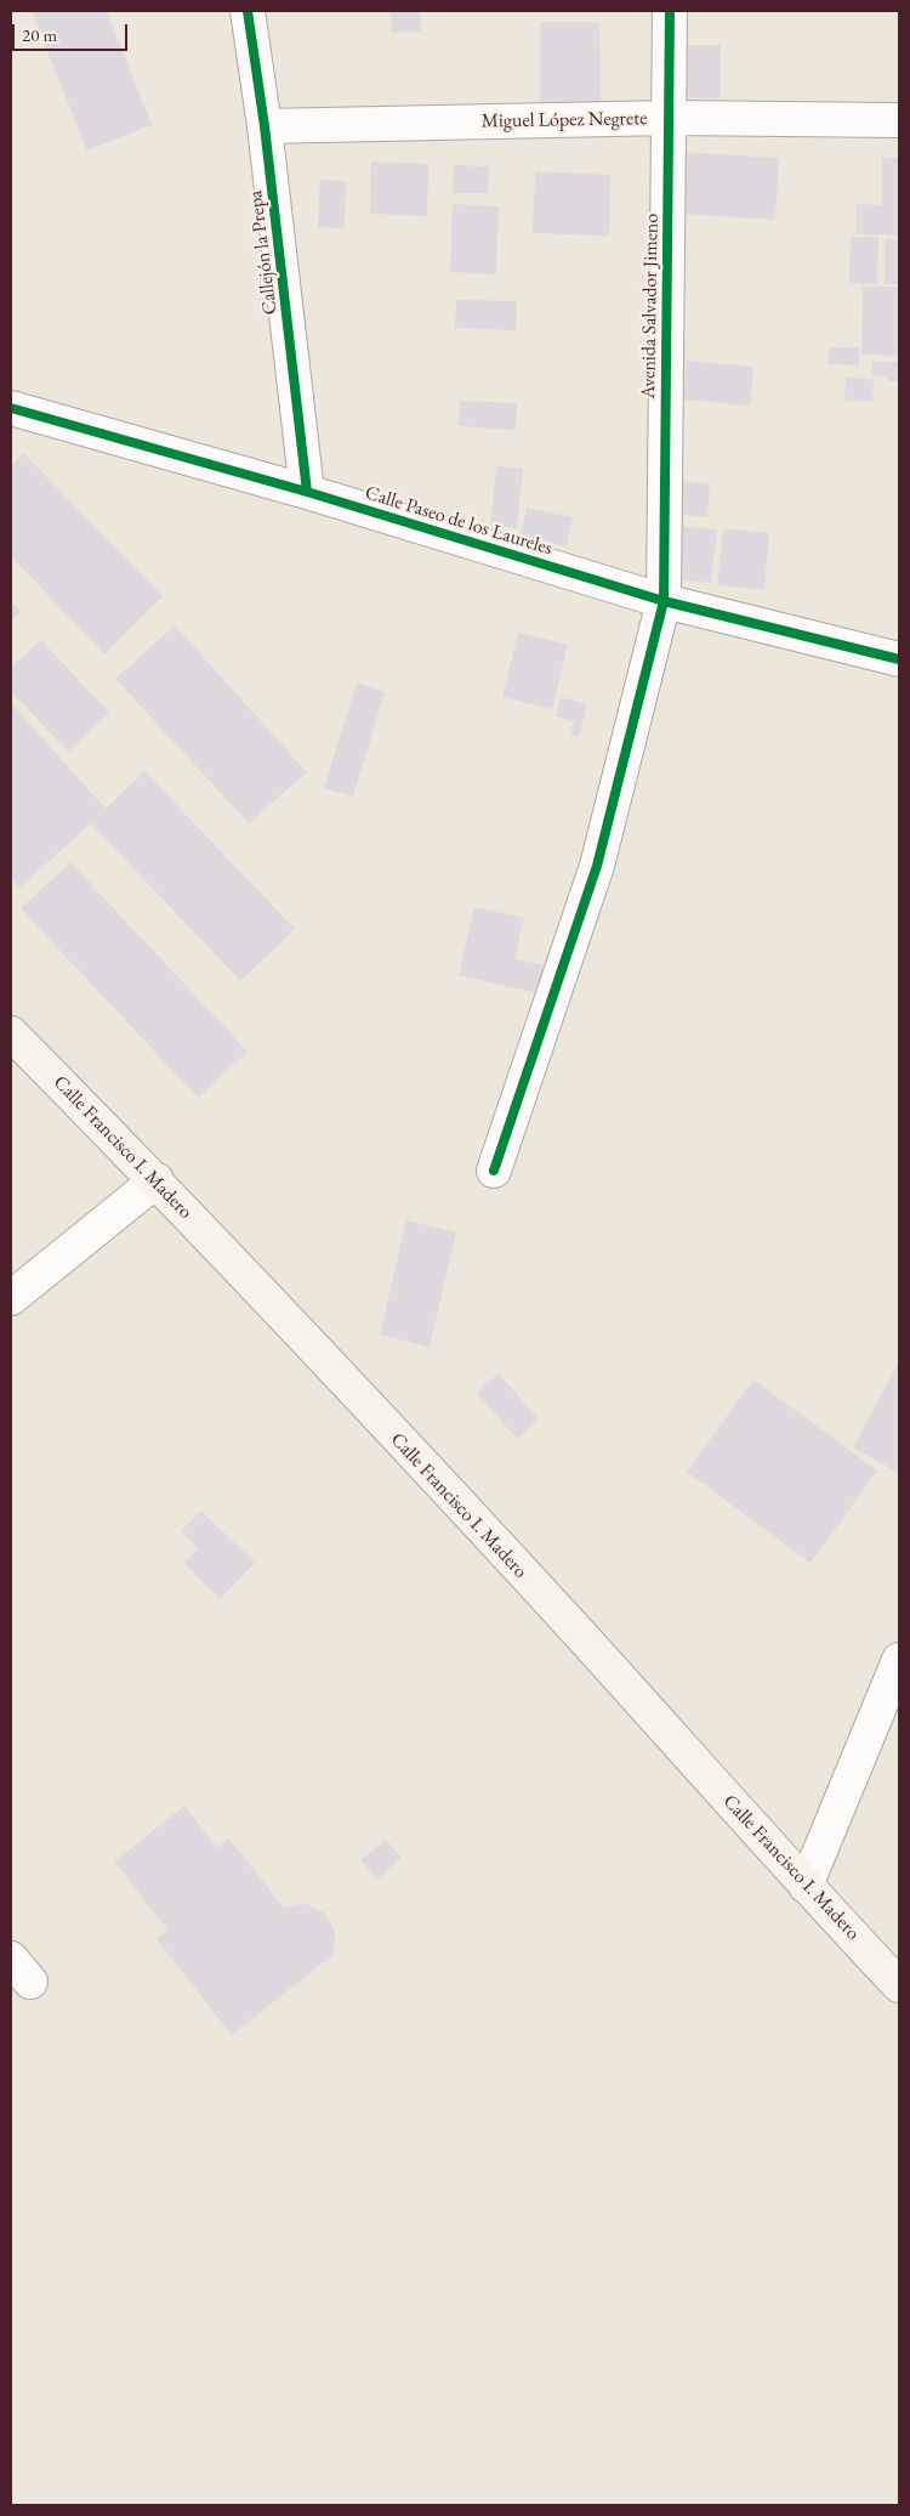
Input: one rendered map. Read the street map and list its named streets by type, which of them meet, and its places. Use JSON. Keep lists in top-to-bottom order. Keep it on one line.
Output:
{"streets":{"main road":["Calle Francisco I. Madero"],"street":["Miguel López Negrete","Callejón la Prepa","Avenida Salvador Jimeno","Calle Paseo de los Laureles"]},"crossings":[["Miguel López Negrete","Callejón la Prepa"],["Miguel López Negrete","Avenida Salvador Jimeno"],["Callejón la Prepa","Calle Paseo de los Laureles"],["Avenida Salvador Jimeno","Calle Paseo de los Laureles"]],"scale_bar":"20 m"}
